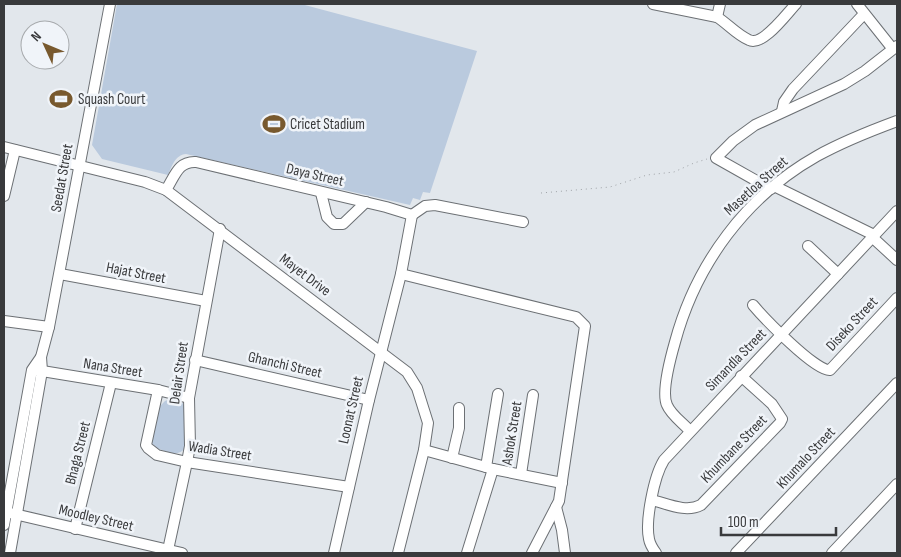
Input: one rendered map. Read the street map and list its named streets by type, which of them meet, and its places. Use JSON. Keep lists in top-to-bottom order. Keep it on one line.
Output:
{"streets":{"street":["Daya Street","Seedat Street","Masetloa Street","Hajat Street","Mayet Drive","Diseko Street","Simandla Street","Ghanchi Street","Nana Street","Delair Street","Loonat Street","Ashok Street","Khumbane Street","Wadia Street","Bhaga Street","Khumalo Street","Moodley Street"]},"crossings":[["Daya Street","Mayet Drive"],["Seedat Street","Hajat Street"],["Seedat Street","Mayet Drive"],["Seedat Street","Nana Street"],["Seedat Street","Moodley Street"],["Masetloa Street","Simandla Street"],["Hajat Street","Delair Street"],["Mayet Drive","Delair Street"],["Mayet Drive","Loonat Street"],["Mayet Drive","Ashok Street"],["Diseko Street","Simandla Street"],["Simandla Street","Khumbane Street"],["Ghanchi Street","Delair Street"],["Ghanchi Street","Loonat Street"],["Nana Street","Delair Street"],["Nana Street","Wadia Street"],["Nana Street","Bhaga Street"],["Delair Street","Wadia Street"],["Delair Street","Moodley Street"],["Loonat Street","Wadia Street"],["Bhaga Street","Moodley Street"]],"places":{"sports":["Squash Court","Cricet Stadium"]},"scale_bar":"100 m","north":"top left"}
